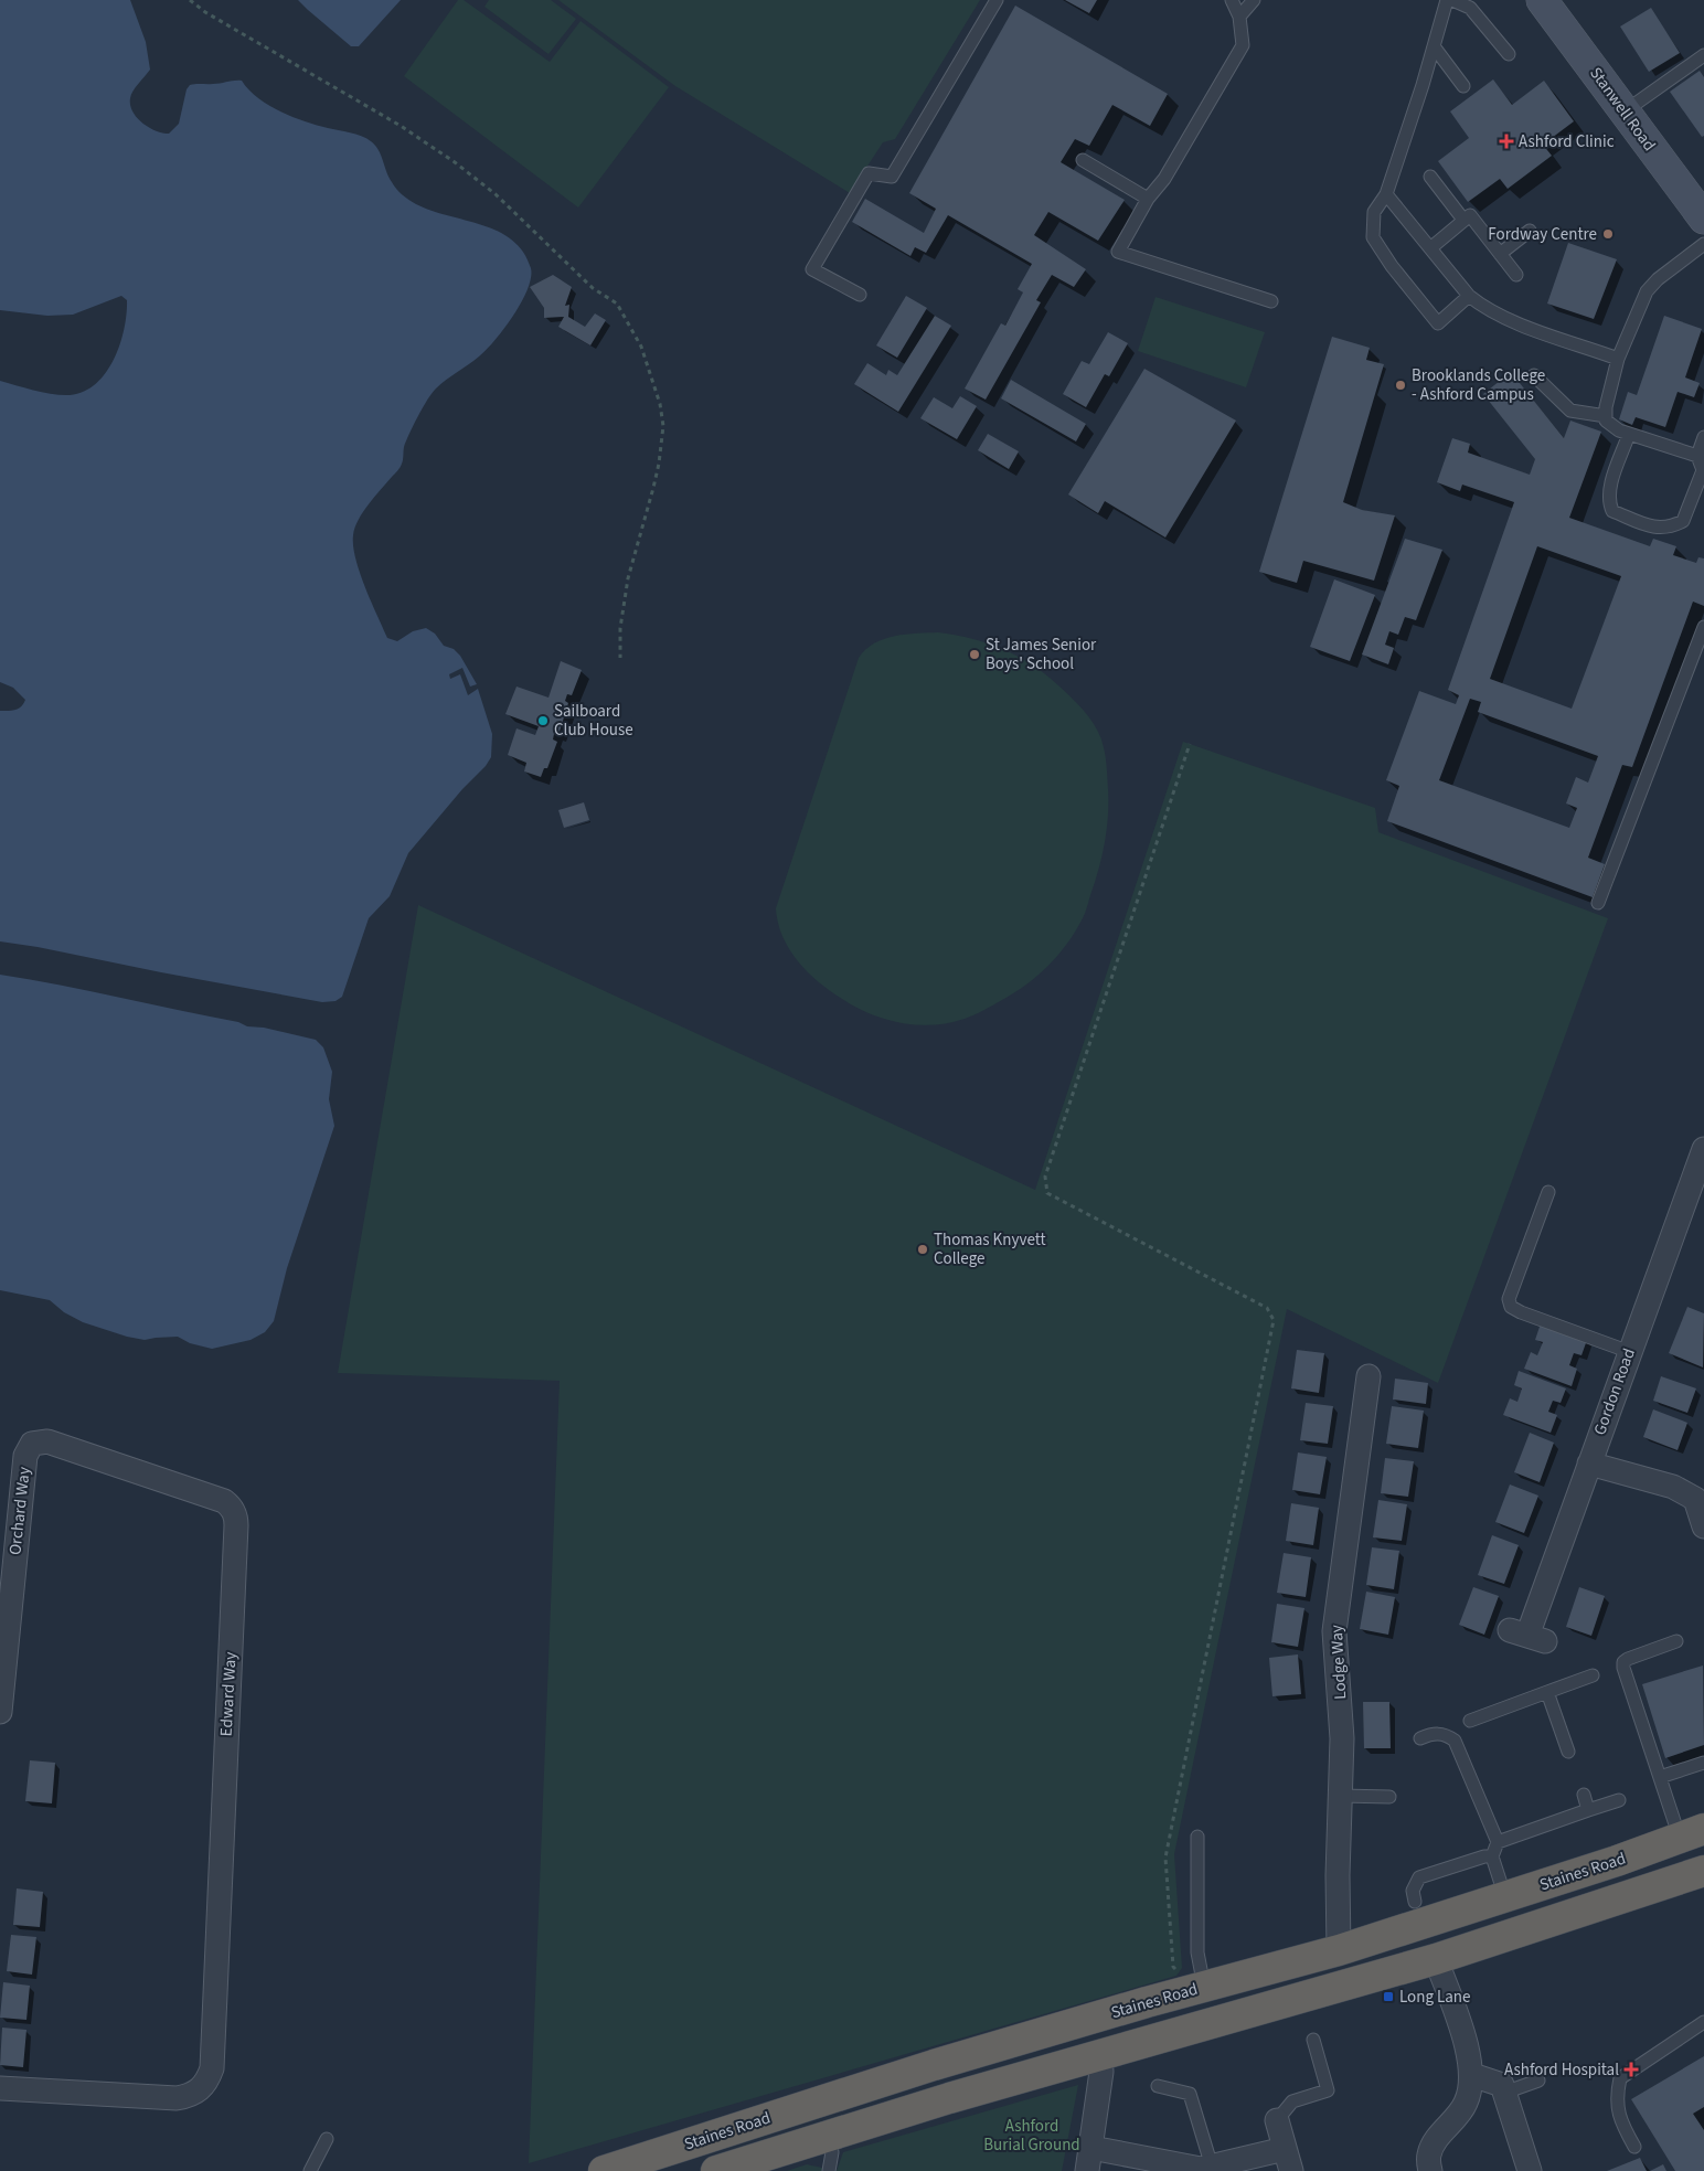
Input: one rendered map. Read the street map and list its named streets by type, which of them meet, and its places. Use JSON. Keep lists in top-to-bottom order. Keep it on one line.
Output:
{"streets":{"highway":["Staines Road"],"main road":["Stanwell Road"],"street":["Gordon Road","Orchard Way","Lodge Way","Edward Way"]},"crossings":[["Orchard Way","Edward Way"],["Lodge Way","Staines Road"]],"parks":["Ashford Burial Ground"],"places":{"health":["Ashford Clinic","Ashford Hospital"],"other":["Fordway Centre","Brooklands College - Ashford Campus","St James Senior Boys' School","Sailboard Club House","Thomas Knyvett College"],"transit":["Long Lane"]}}
